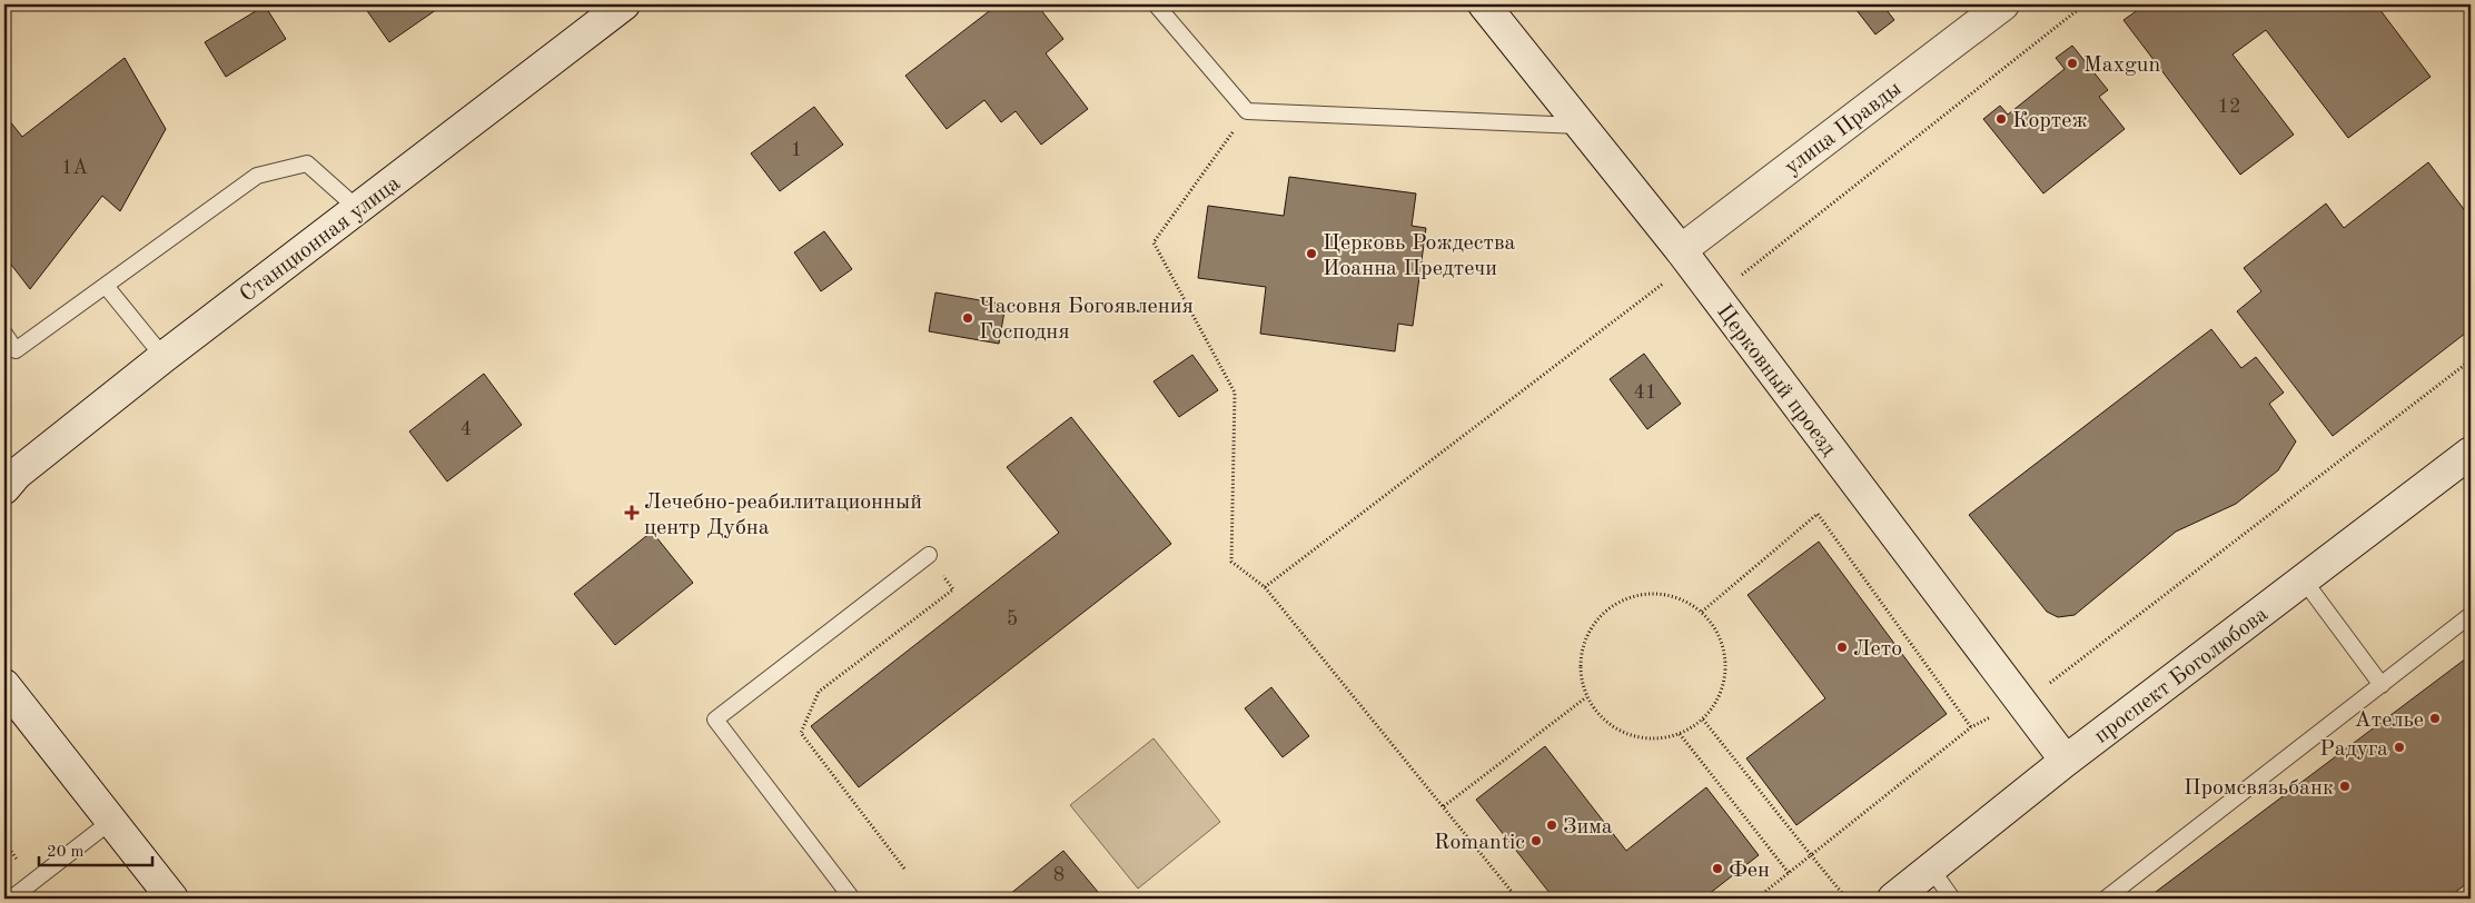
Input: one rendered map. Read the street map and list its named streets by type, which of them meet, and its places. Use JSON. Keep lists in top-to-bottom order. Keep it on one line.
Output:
{"streets":{"main road":["улица Правды","Станционная улица","Церковный проезд","проспект Боголюбова"]},"crossings":[["улица Правды","Церковный проезд"],["Церковный проезд","проспект Боголюбова"]],"places":{"other":["Maxgun","Кортеж","Церковь Рождества Иоанна Предтечи","Часовня Богоявления Господня","Лето","Ателье","Радуга","Промсвязьбанк","Зима","Romantic","Фен"],"health":["Лечебно-реабилитационный центр Дубна"]},"house_numbers":["12","1","1А","41","4","5","8"],"scale_bar":"20 m"}
